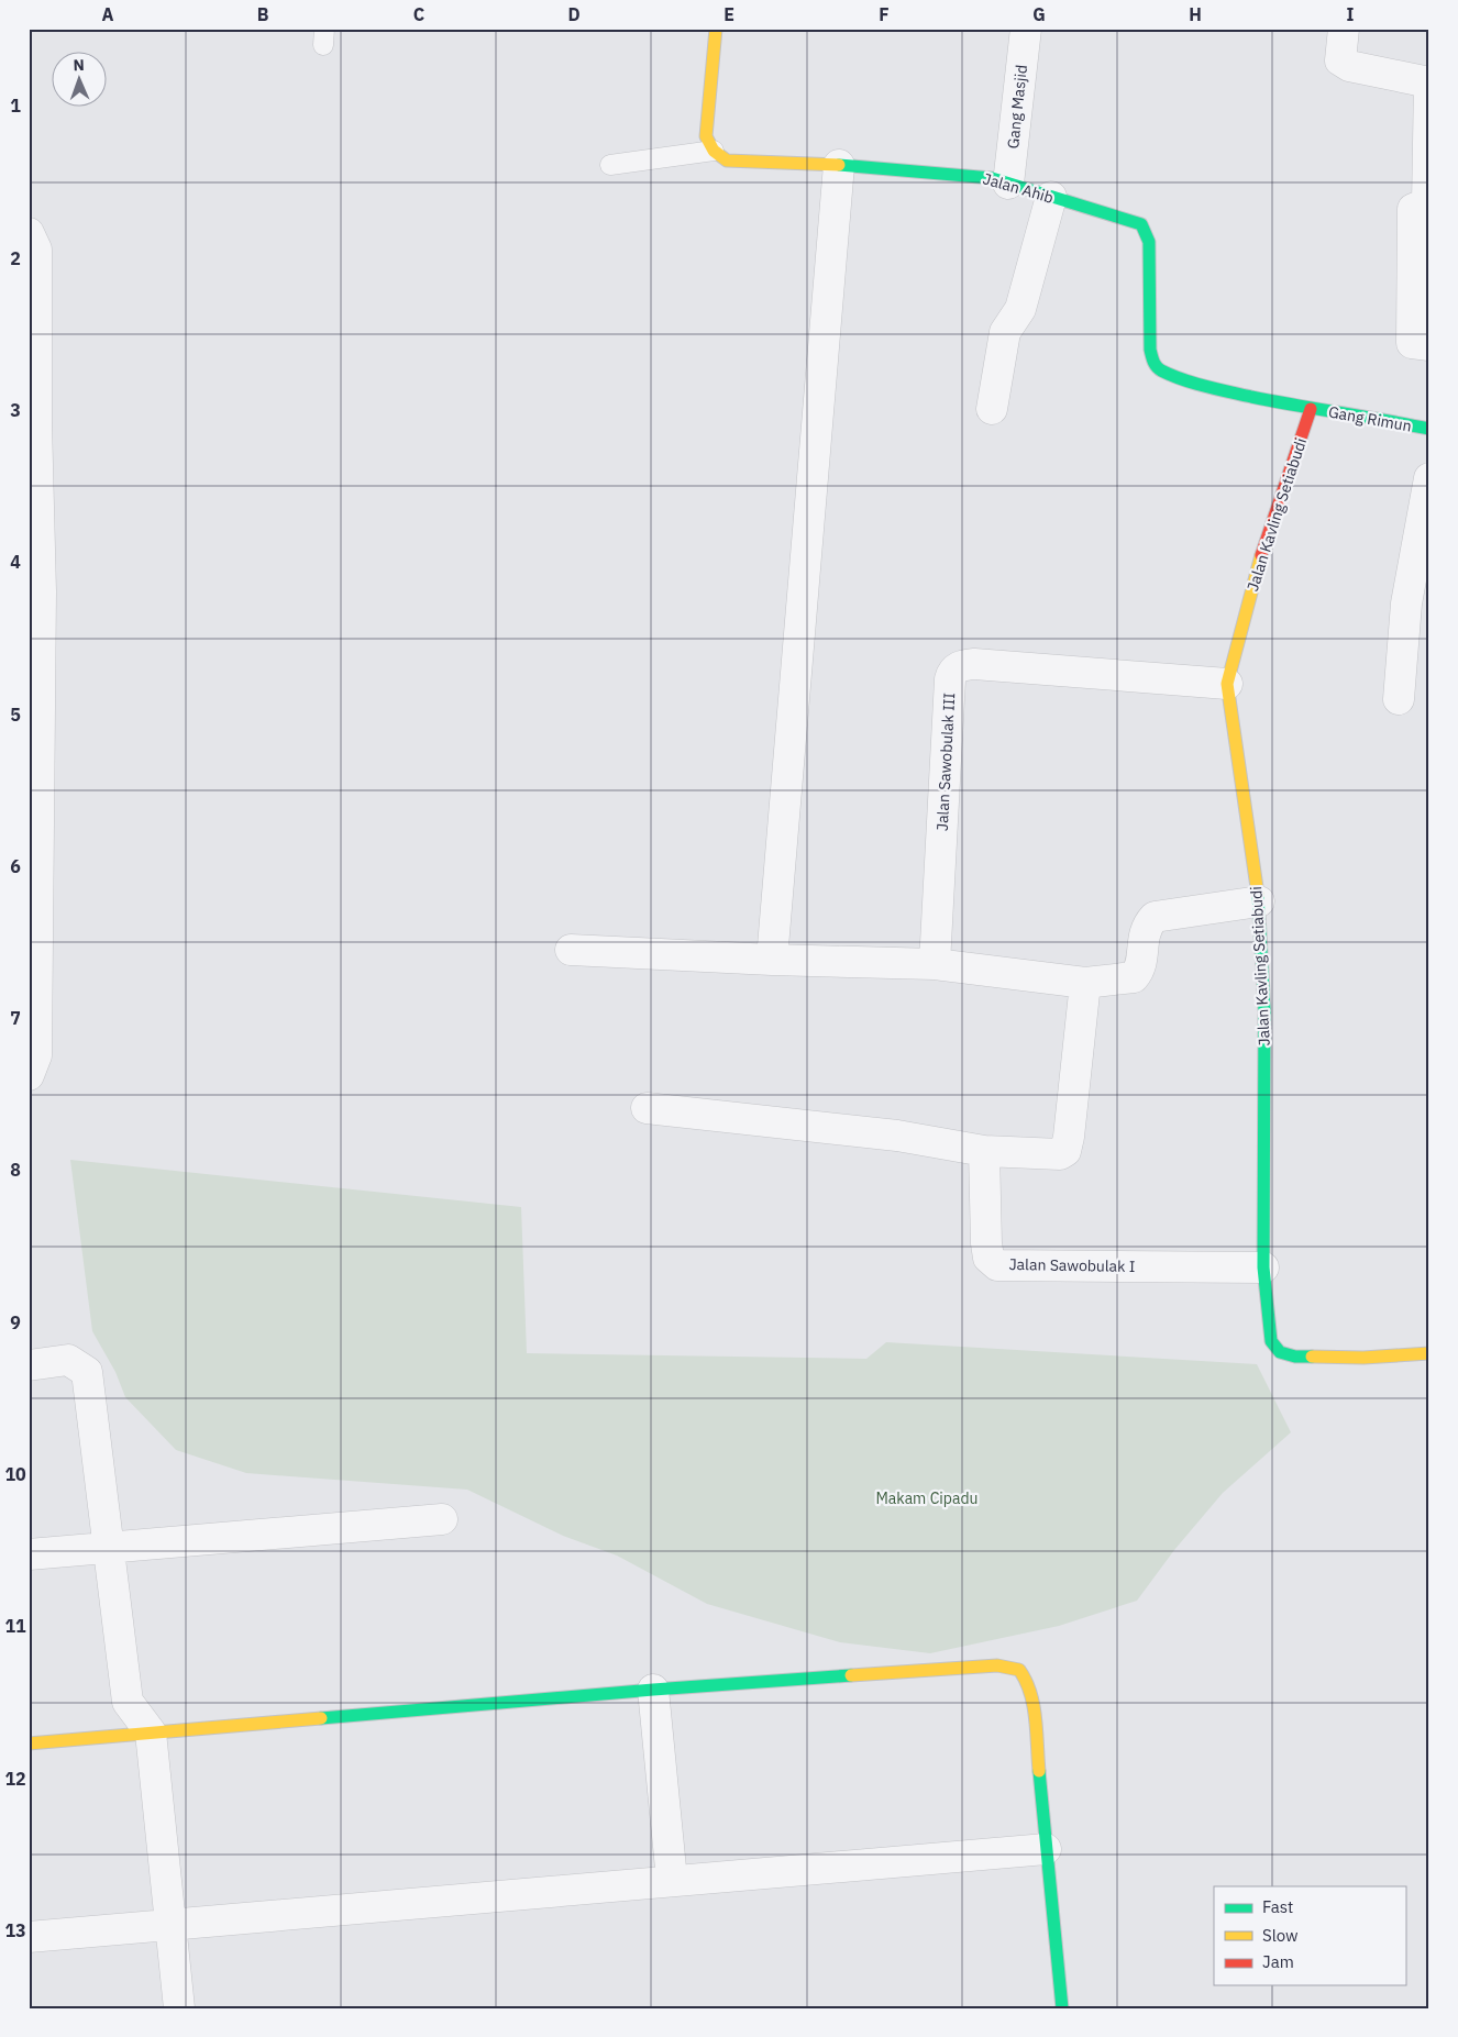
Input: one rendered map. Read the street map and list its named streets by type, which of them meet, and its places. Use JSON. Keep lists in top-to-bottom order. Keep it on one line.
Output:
{"streets":{"street":["Gang Masjid","Jalan Ahib","Gang Rimun","Jalan Kavling Setiabudi","Jalan Sawobulak III","Jalan Sawobulak I"]},"crossings":[["Gang Masjid","Jalan Ahib"],["Jalan Ahib","Gang Rimun"],["Jalan Ahib","Jalan Kavling Setiabudi"],["Gang Rimun","Jalan Kavling Setiabudi"],["Jalan Kavling Setiabudi","Jalan Sawobulak III"],["Jalan Kavling Setiabudi","Jalan Sawobulak I"]],"parks":["Makam Cipadu"],"legend":["Fast","Slow","Jam"],"north":"top","grid":{"columns":["A","B","C","D","E","F","G","H","I"],"rows":["1","2","3","4","5","6","7","8","9","10","11","12","13"]}}
